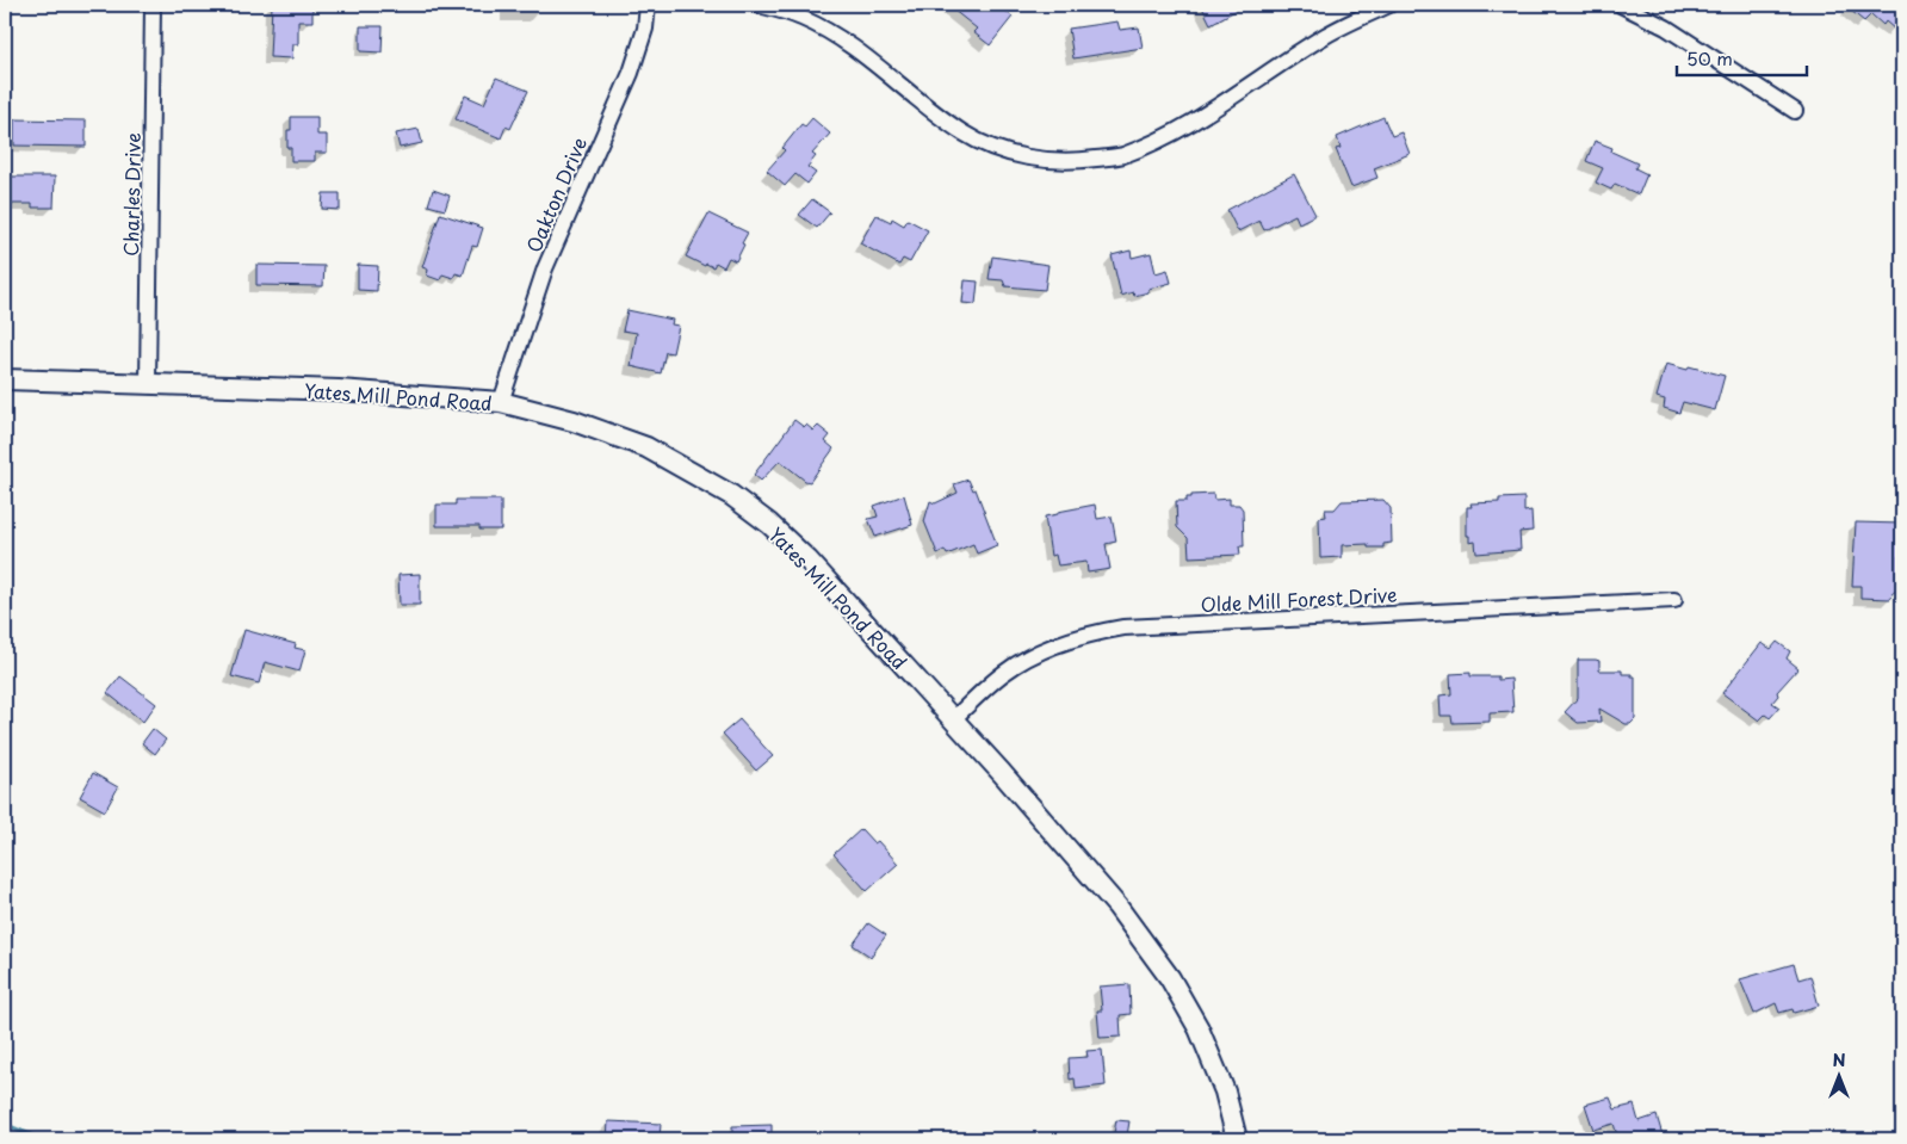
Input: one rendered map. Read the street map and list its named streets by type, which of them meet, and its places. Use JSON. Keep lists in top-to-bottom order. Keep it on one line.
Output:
{"streets":{"street":["Charles Drive","Oakton Drive","Yates Mill Pond Road","Olde Mill Forest Drive"]},"crossings":[["Charles Drive","Yates Mill Pond Road"],["Oakton Drive","Yates Mill Pond Road"],["Yates Mill Pond Road","Olde Mill Forest Drive"]],"scale_bar":"50 m","north":"top"}
